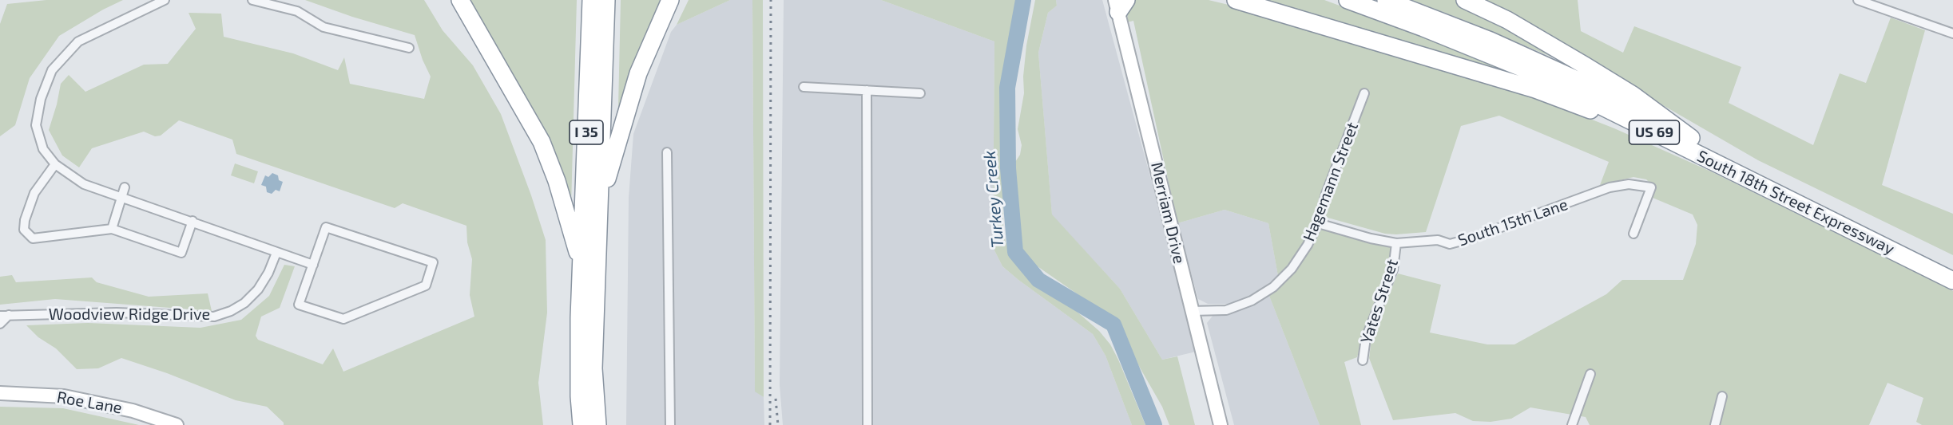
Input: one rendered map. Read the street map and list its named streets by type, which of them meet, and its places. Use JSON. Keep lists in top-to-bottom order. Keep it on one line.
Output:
{"streets":{"highway":["I 35","US 69","South 18th Street Expressway"],"main road":["Merriam Drive","Roe Lane"],"street":["Hagemann Street","South 15th Lane","Yates Street","Woodview Ridge Drive"]},"crossings":[["Hagemann Street","Merriam Drive"],["Hagemann Street","South 15th Lane"],["South 15th Lane","Yates Street"]],"water":["Turkey Creek"]}
